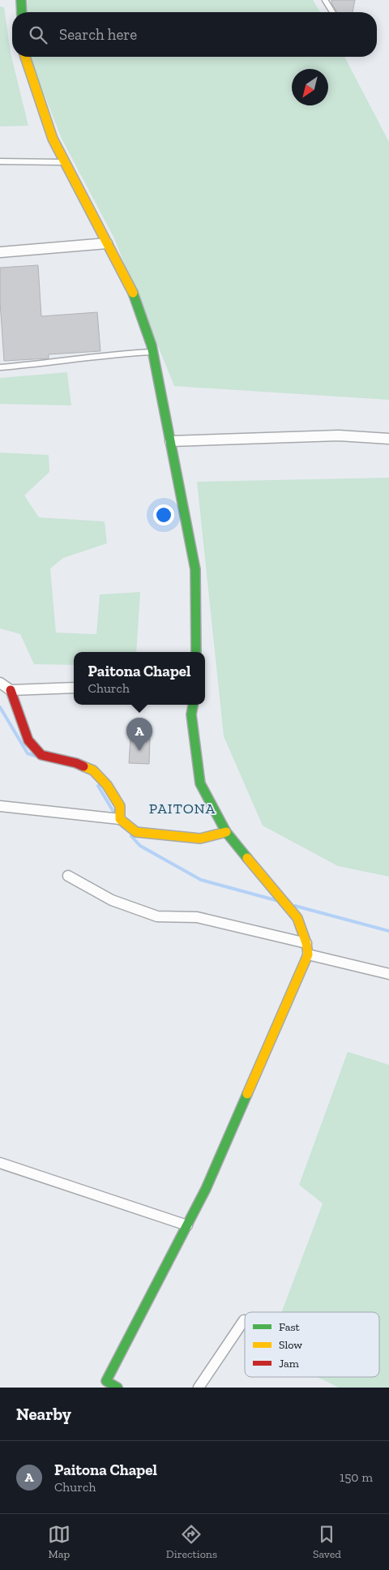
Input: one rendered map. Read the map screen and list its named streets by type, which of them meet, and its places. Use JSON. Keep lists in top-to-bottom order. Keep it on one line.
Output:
{"districts":["PAITONA"],"legend":["Fast","Slow","Jam"],"north":"bottom left","page":{"search":"Search here","popup":["Paitona Chapel","Church"],"pins":"A","heading":"Nearby","list":[{"mark":"A","name":"Paitona Chapel","note":"Church","value":"150 m"}],"nav":["Map","Directions","Saved"]}}
